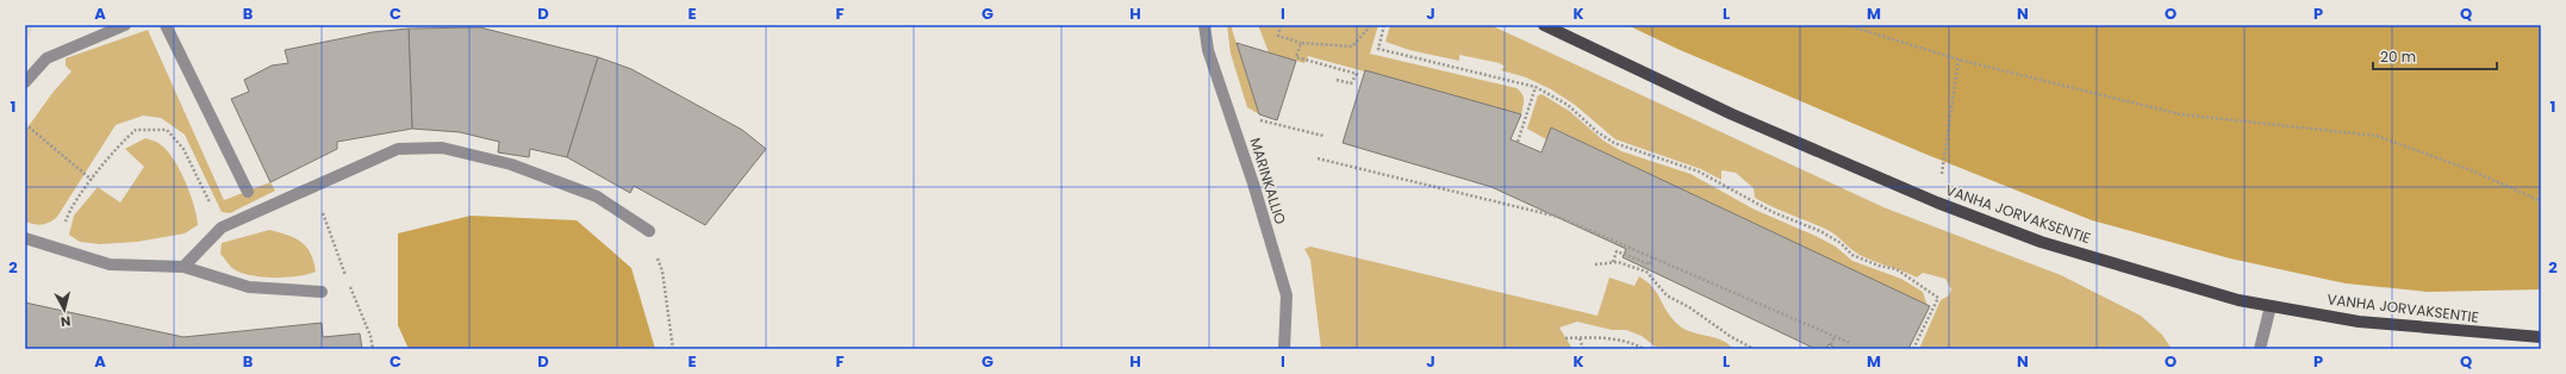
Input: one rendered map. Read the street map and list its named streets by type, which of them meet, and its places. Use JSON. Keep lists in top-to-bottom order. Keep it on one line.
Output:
{"streets":{"main road":["VANHA JORVAKSENTIE"],"street":["MARINKALLIO"]},"scale_bar":"20 m","north":"bottom","grid":{"columns":["A","B","C","D","E","F","G","H","I","J","K","L","M","N","O","P","Q"],"rows":["1","2"]}}
